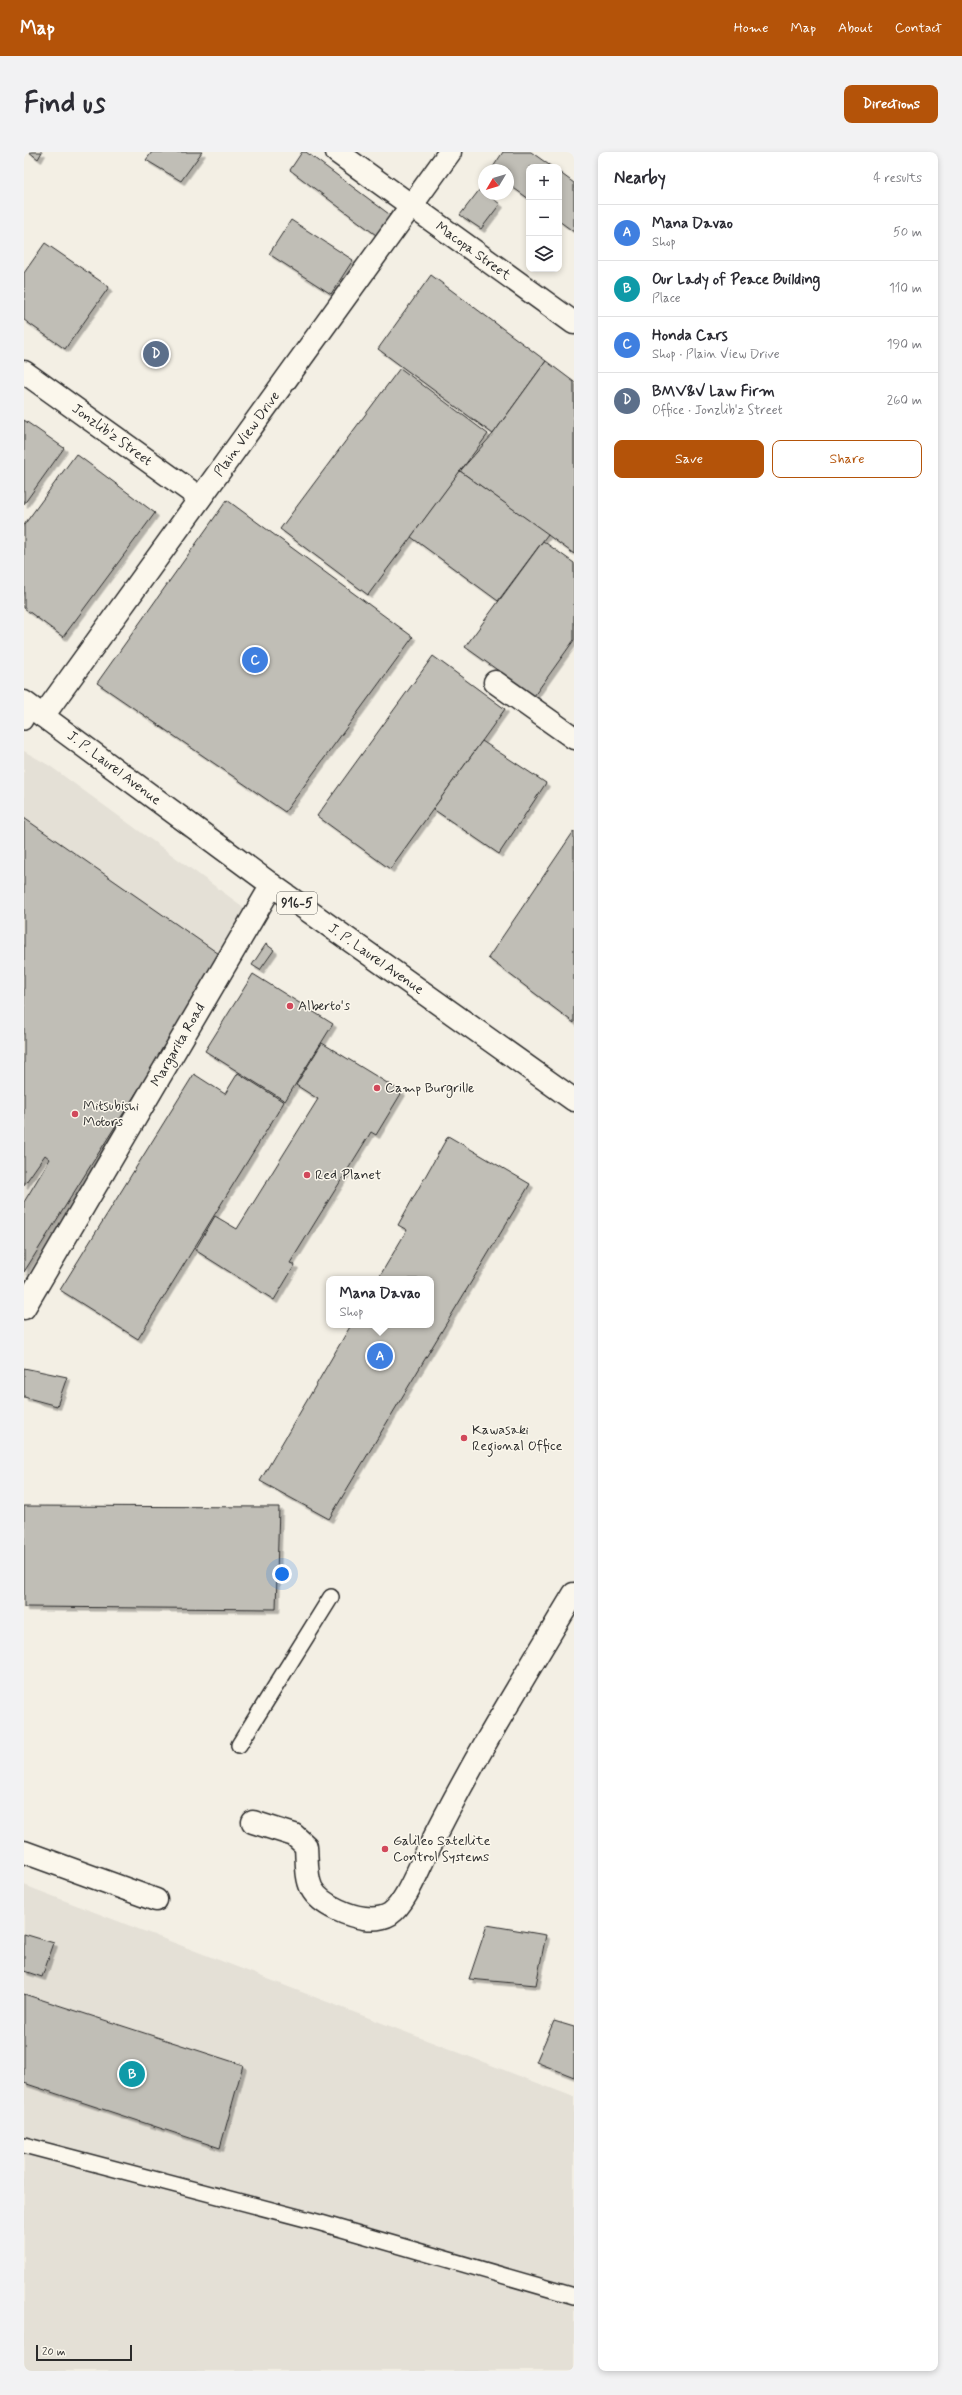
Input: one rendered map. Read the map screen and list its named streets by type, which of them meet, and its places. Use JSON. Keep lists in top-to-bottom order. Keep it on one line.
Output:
{"streets":{"street":["Macopa Street","Plain View Drive","Jonzlib'z Street","J. P. Laurel Avenue","916-5","Margarita Road"]},"crossings":[["Macopa Street","Plain View Drive"],["Plain View Drive","Jonzlib'z Street"],["Plain View Drive","J. P. Laurel Avenue"],["J. P. Laurel Avenue","Margarita Road"]],"places":["Alberto's","Camp Burgrille","Mitsubishi Motors","Red Planet","Kawasaki Regional Office","Galileo Satellite Control Systems"],"scale_bar":"20 m","north":"bottom left","page":{"header":"Map","nav":["Home","Map","About","Contact"],"buttons":["Directions",["Save","Share"]],"title":"Find us","heading":["Nearby","4 results"],"map_buttons":["+","−"],"list":[{"mark":"A","name":"Mana Davao","note":"Shop","value":"50 m"},{"mark":"B","name":"Our Lady of Peace Building","note":"Place","value":"110 m"},{"mark":"C","name":"Honda Cars","note":"Shop · Plain View Drive","value":"190 m"},{"mark":"D","name":"BMV&V Law Firm","note":"Office · Jonzlib'z Street","value":"260 m"}],"pins":["D","C","A","B"],"popup":["Mana Davao","Shop"],"scale":"20 m"}}
